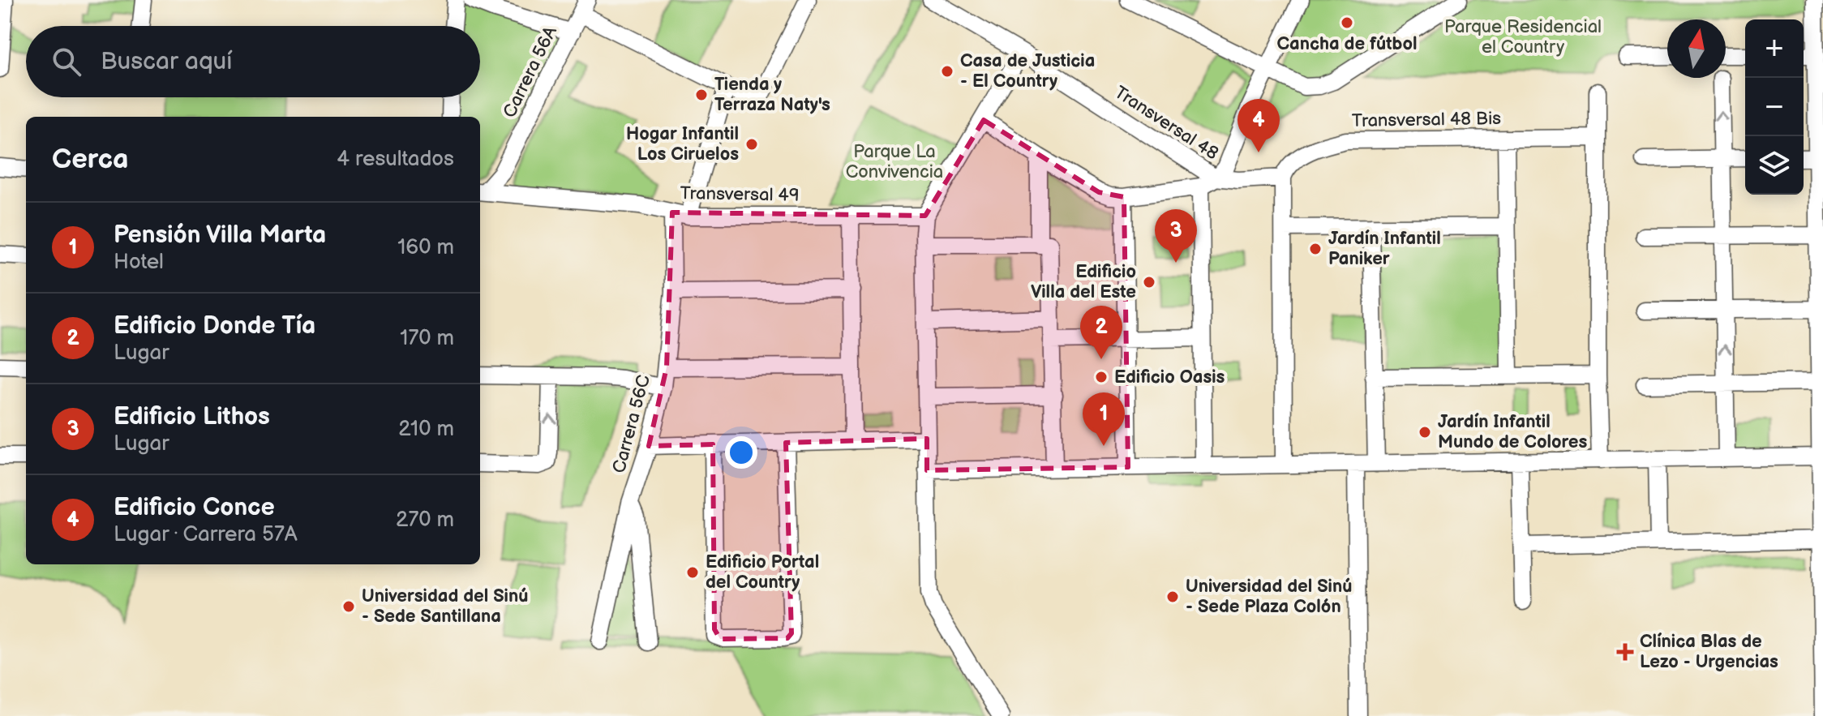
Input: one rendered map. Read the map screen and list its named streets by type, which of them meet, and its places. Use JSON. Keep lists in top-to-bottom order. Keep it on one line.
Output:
{"streets":{"street":["Carrera 56A","Transversal 48 Bis","Transversal 48","Transversal 49","Carrera 56C"]},"crossings":[["Carrera 56A","Transversal 49"],["Transversal 49","Carrera 56C"]],"parks":["Parque Residencial el Country","Parque La Convivencia"],"places":{"other":["Cancha de fútbol","Casa de Justicia - El Country","Tienda y Terraza Naty's","Hogar Infantil Los Ciruelos","Jardín Infantil Paniker","Edificio Villa del Este","Edificio Oasis","Jardín Infantil Mundo de Colores","Edificio Portal del Country","Universidad del Sinú - Sede Plaza Colón","Universidad del Sinú - Sede Santillana"],"health":["Clínica Blas de Lezo - Urgencias"]},"north":"top","page":{"map_buttons":["+","−"],"search":"Buscar aquí","pins":["4","3","2","1"],"heading":["Cerca","4 resultados"],"list":[{"mark":"1","name":"Pensión Villa Marta","note":"Hotel","value":"160 m"},{"mark":"2","name":"Edificio Donde Tía","note":"Lugar","value":"170 m"},{"mark":"3","name":"Edificio Lithos","note":"Lugar","value":"210 m"},{"mark":"4","name":"Edificio Conce","note":"Lugar · Carrera 57A","value":"270 m"}]}}
